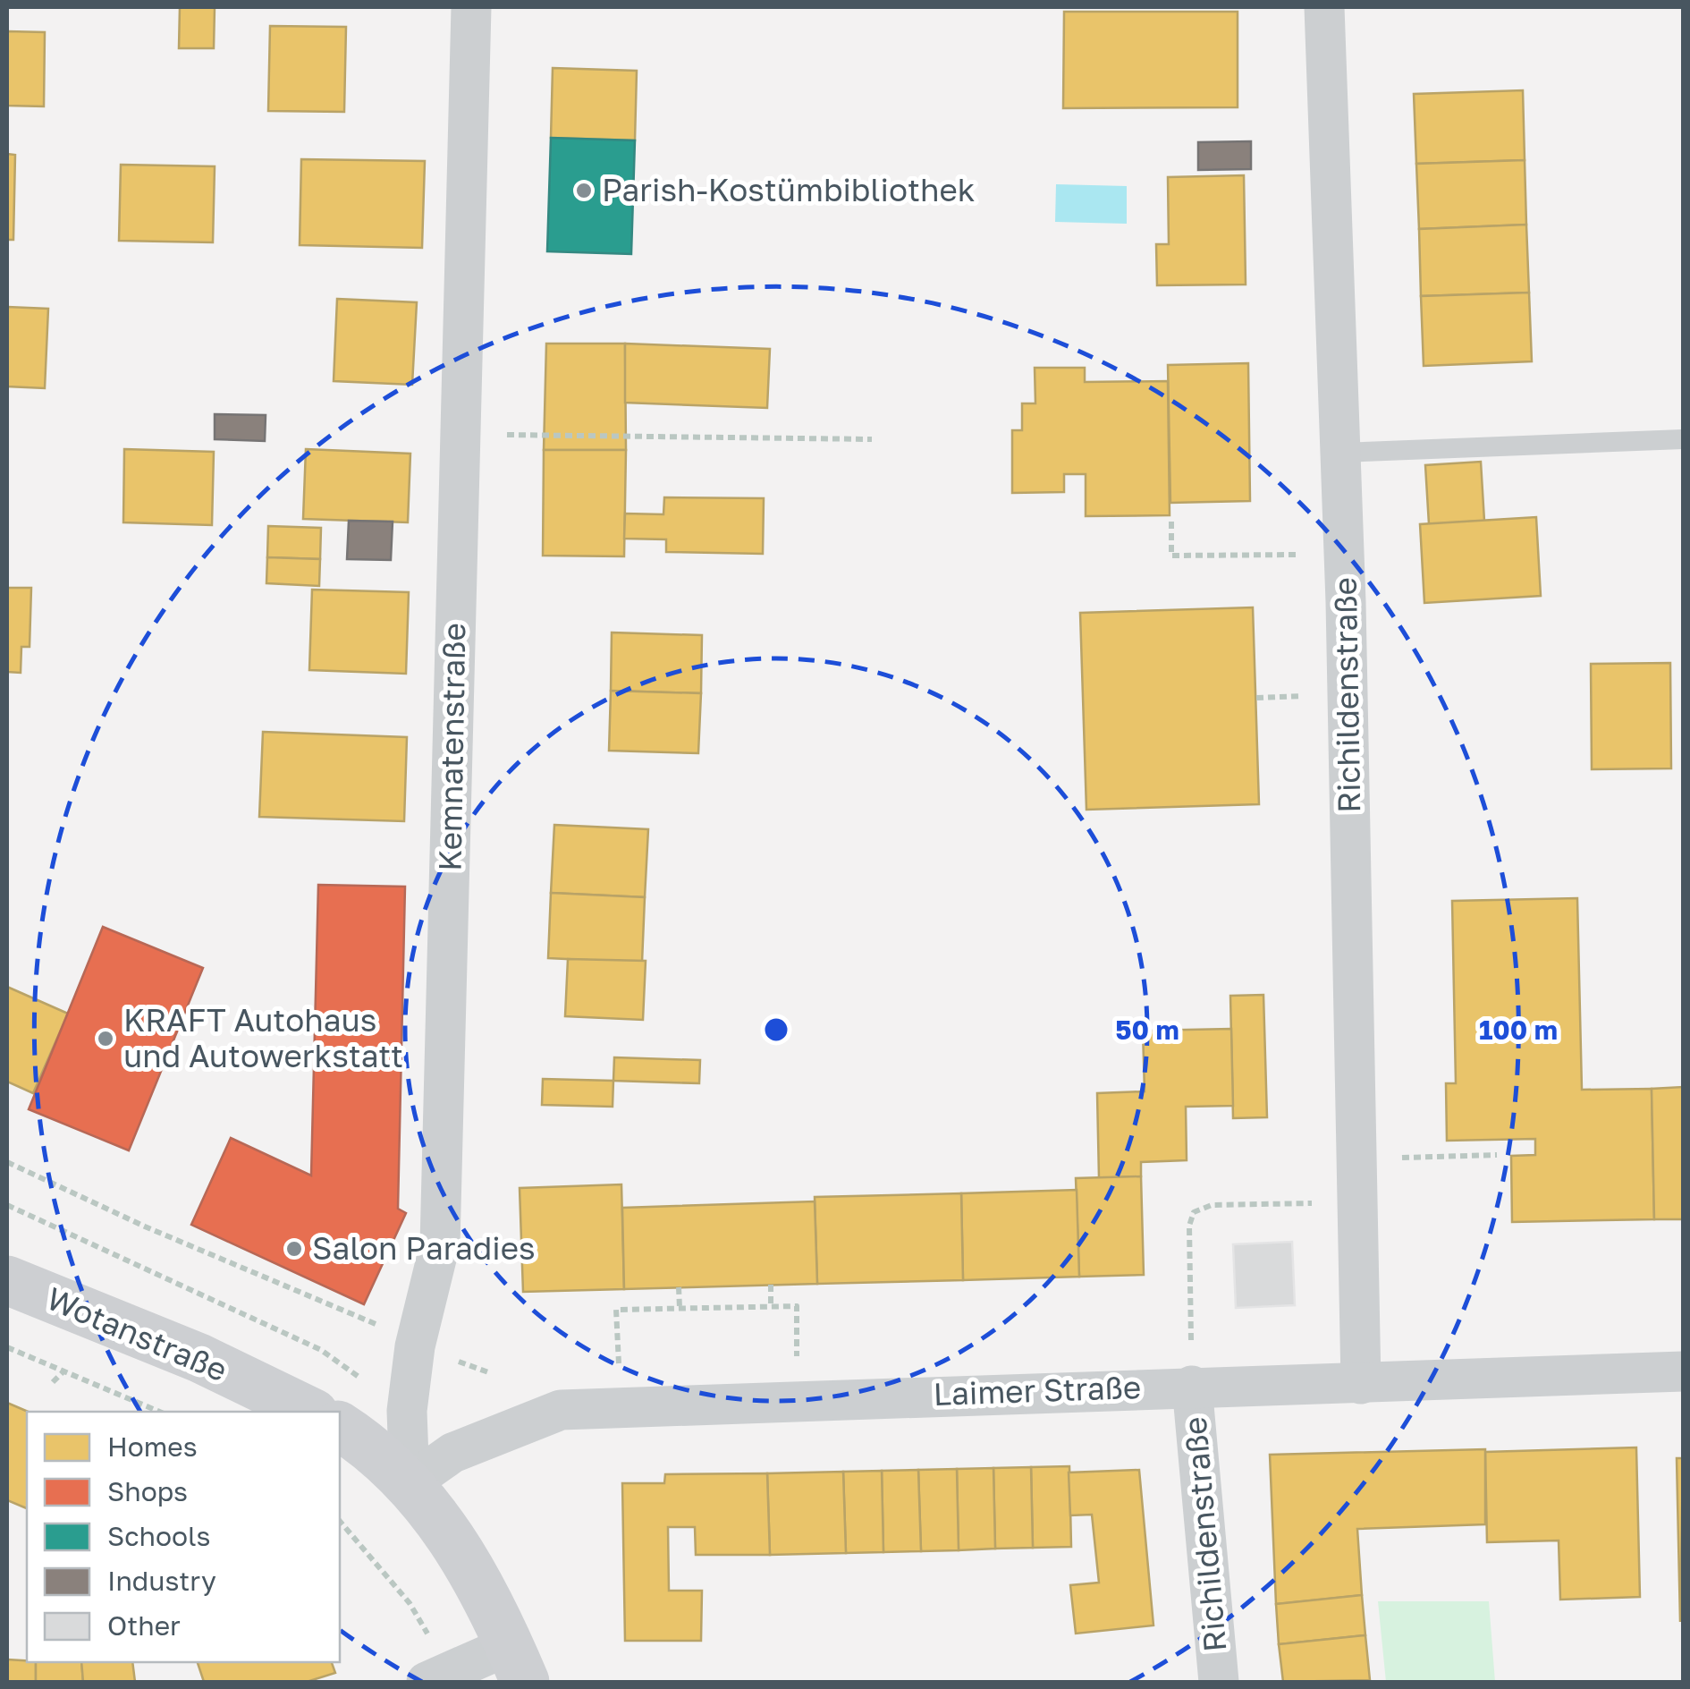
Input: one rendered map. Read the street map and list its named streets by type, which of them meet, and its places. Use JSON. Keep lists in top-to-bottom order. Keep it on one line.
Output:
{"streets":{"main road":["Wotanstraße"],"street":["Richildenstraße","Kemnatenstraße","Laimer Straße"]},"crossings":[["Richildenstraße","Laimer Straße"],["Kemnatenstraße","Laimer Straße"]],"places":["Parish-Kostümbibliothek","KRAFT Autohaus und Autowerkstatt","Salon Paradies"],"legend":["Homes","Shops","Schools","Industry","Other"],"rings":["50 m","100 m"]}
